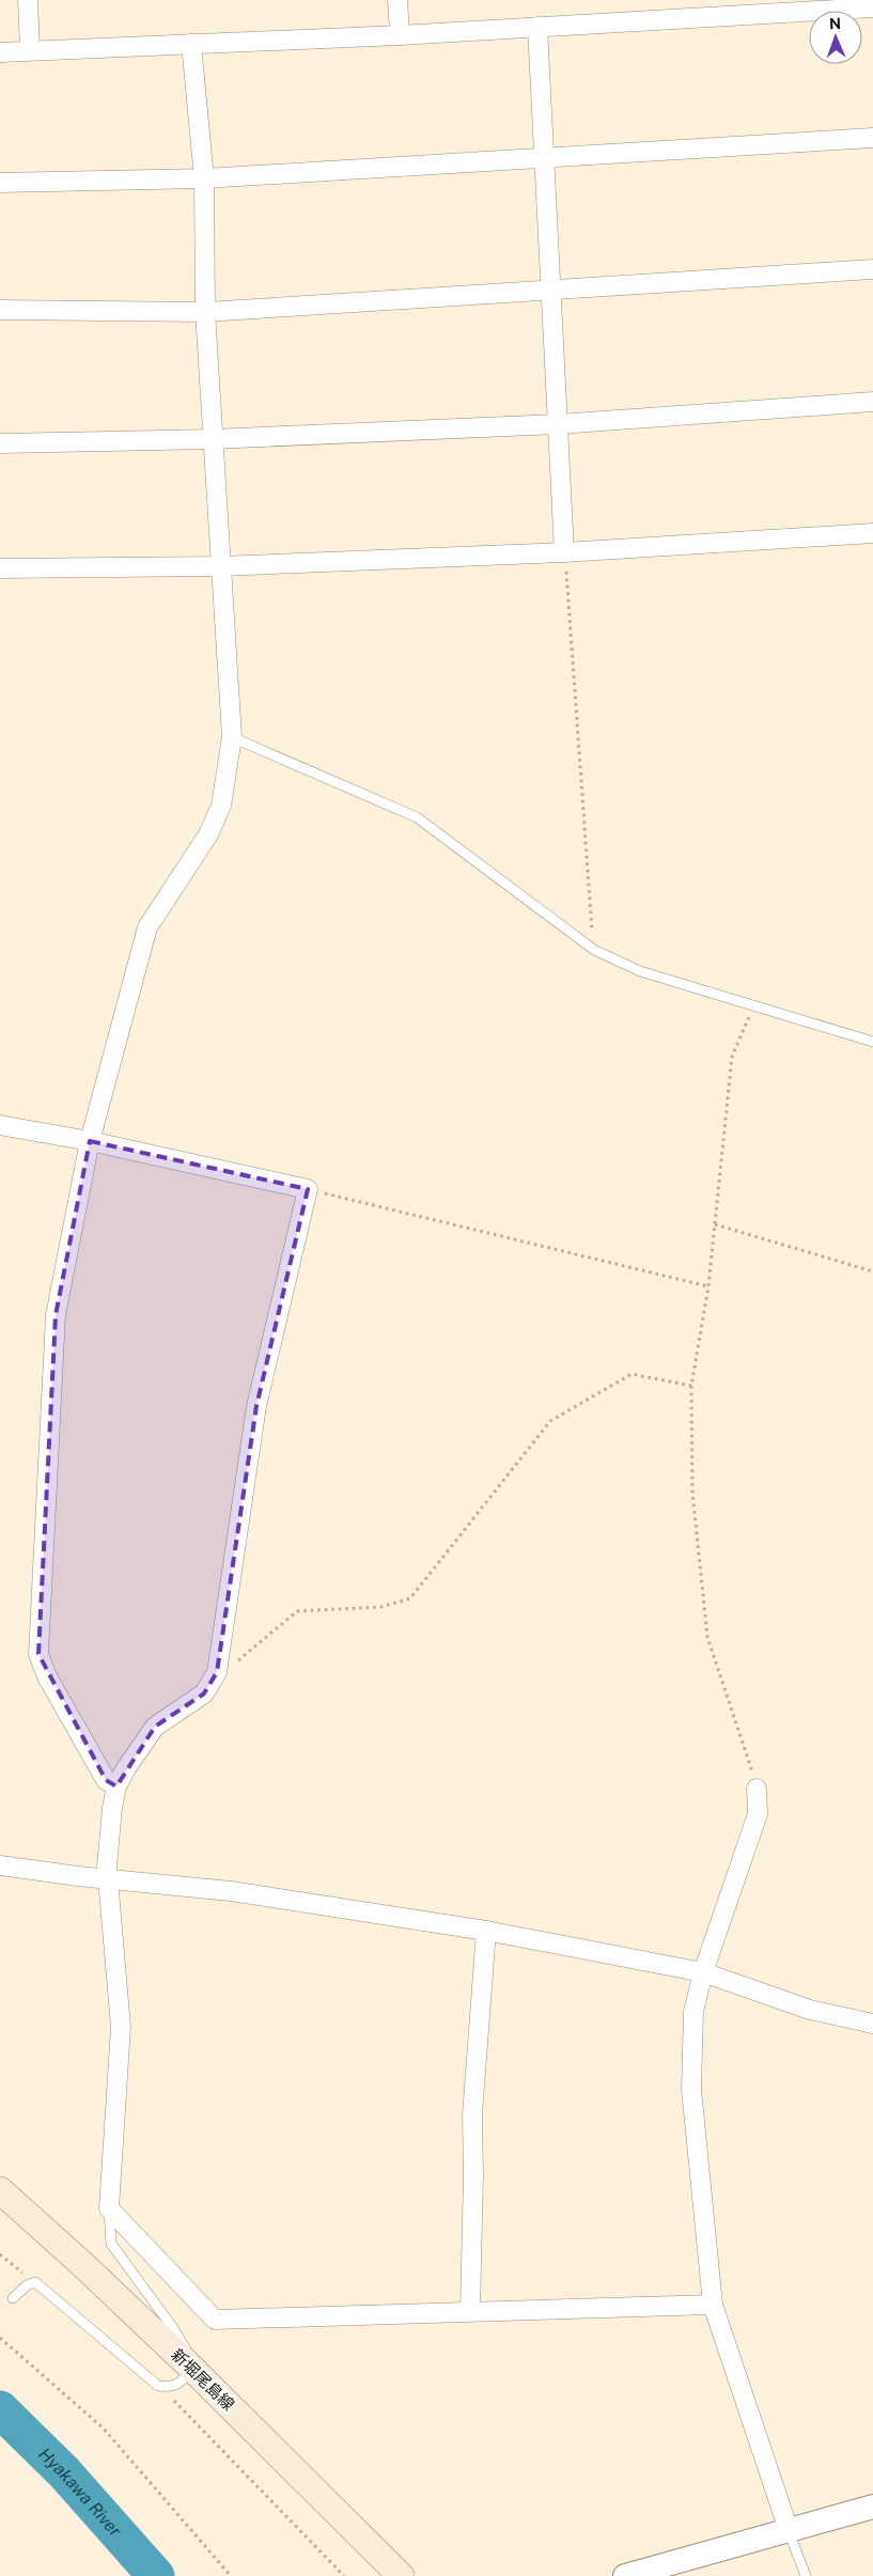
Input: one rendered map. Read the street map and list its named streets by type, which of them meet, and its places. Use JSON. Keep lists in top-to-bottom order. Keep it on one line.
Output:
{"streets":{"main road":["新堀尾島線"]},"water":["Hyakawa River"],"north":"top"}
